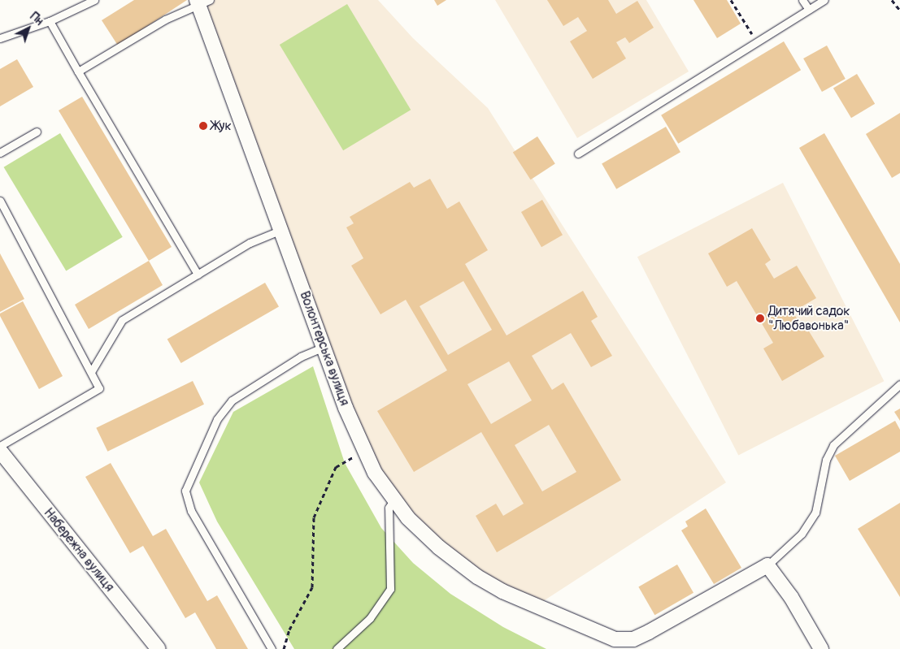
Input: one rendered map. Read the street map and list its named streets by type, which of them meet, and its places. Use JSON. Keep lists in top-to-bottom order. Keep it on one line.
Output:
{"streets":{"street":["Волонтерська вулиця","Набережна вулиця"]},"places":["Жук","Дитячий садок \"Любавонька\""],"north":"top right"}
